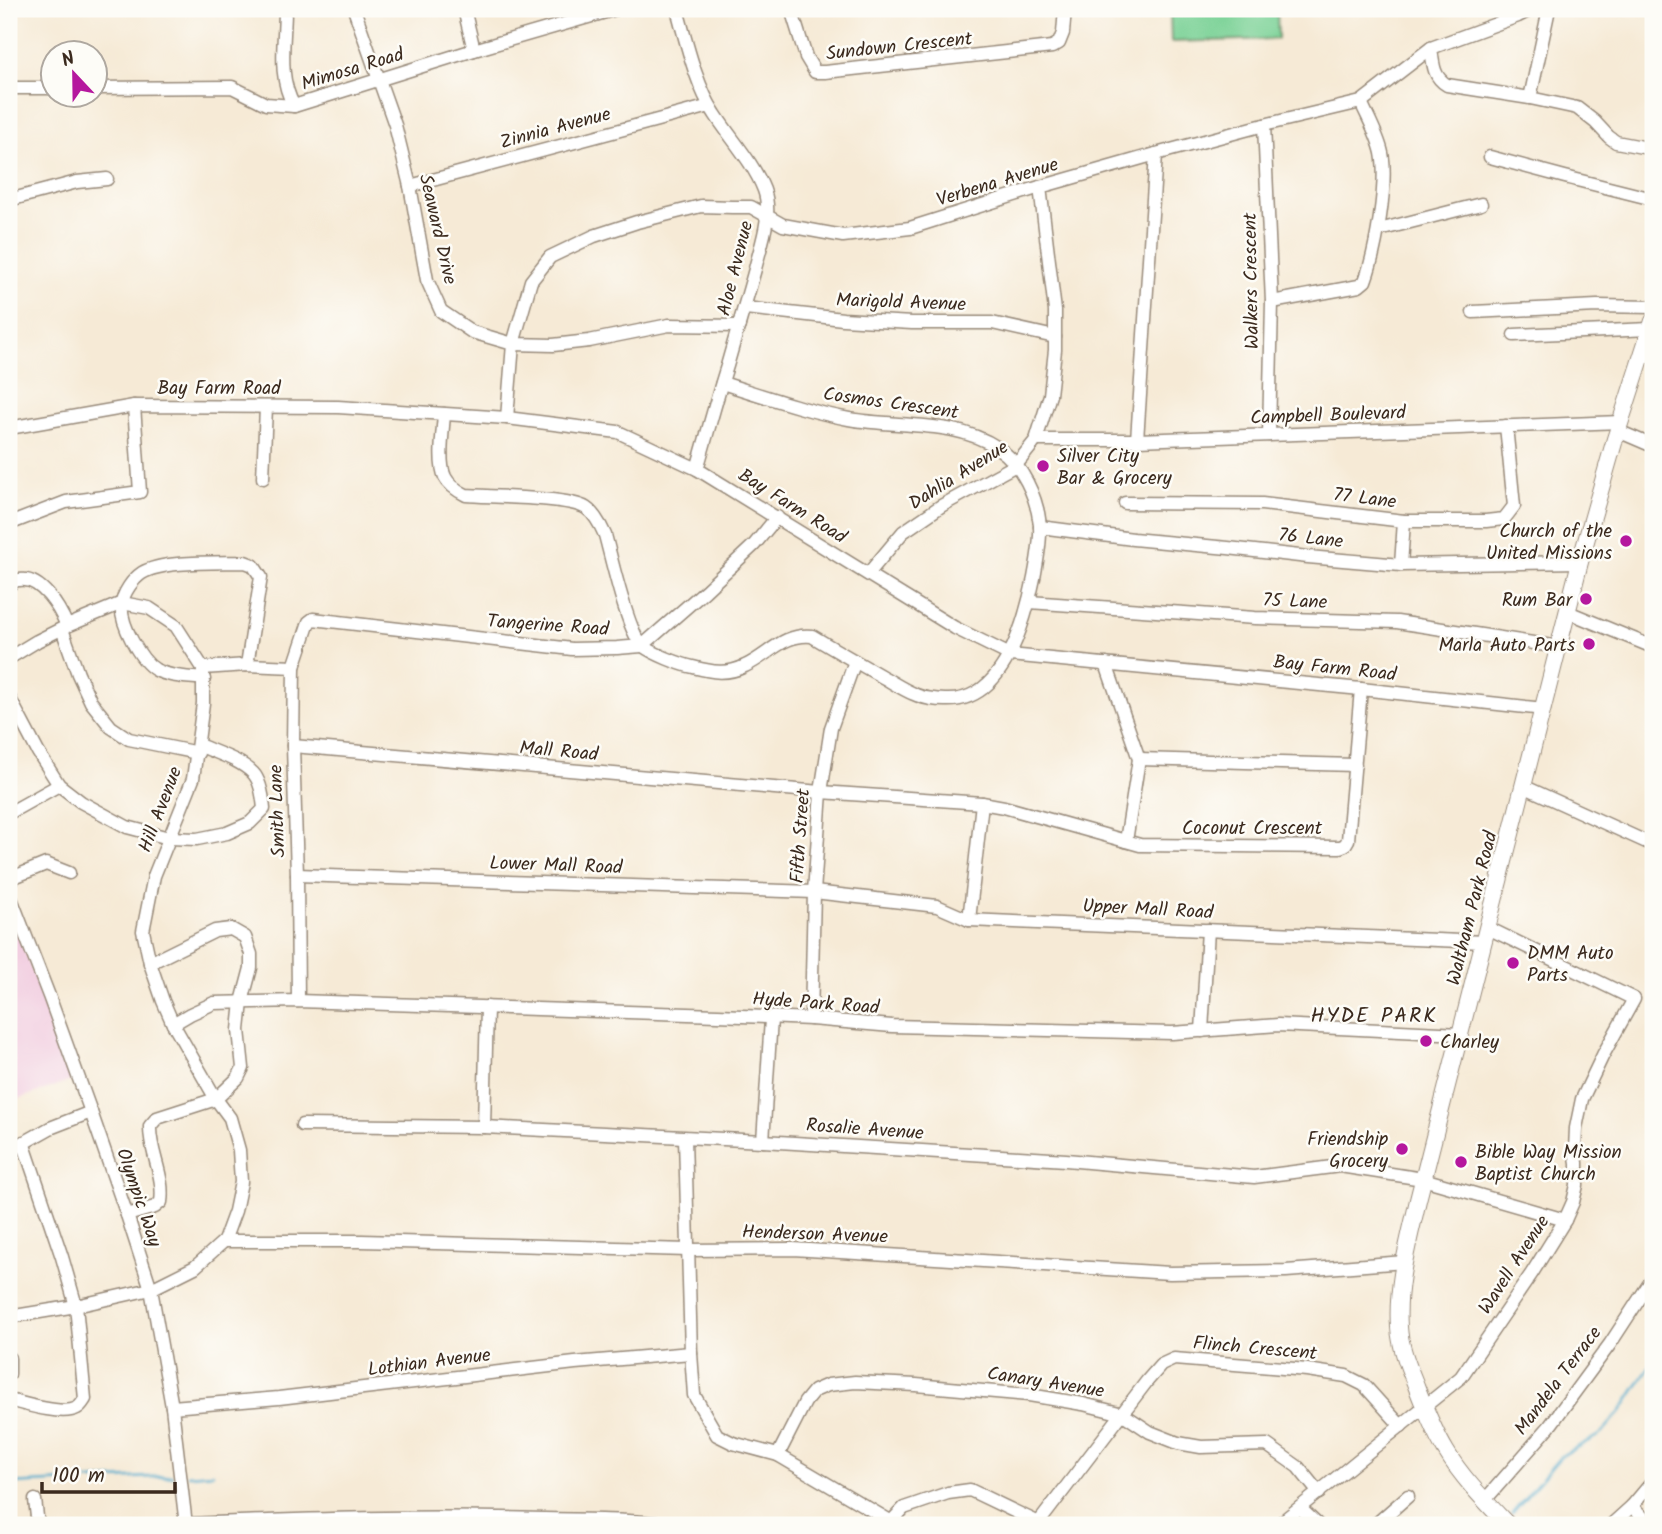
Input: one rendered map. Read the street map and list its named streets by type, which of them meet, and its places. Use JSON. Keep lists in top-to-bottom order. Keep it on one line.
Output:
{"streets":{"main road":["Waltham Park Road"],"street":["Sundown Crescent","Mimosa Road","Zinnia Avenue","Verbena Avenue","Seaward Drive","Aloe Avenue","Walkers Crescent","Marigold Avenue","Bay Farm Road","Cosmos Crescent","Campbell Boulevard","Dahlia Avenue","77 Lane","76 Lane","75 Lane","Tangerine Road","Mall Road","Hill Avenue","Smith Lane","Coconut Crescent","Fifth Street","Lower Mall Road","Upper Mall Road","Hyde Park Road","Rosalie Avenue","Olympic Way","Henderson Avenue","Wavell Avenue","Flinch Crescent","Lothian Avenue","Mandela Terrace","Canary Avenue"]},"crossings":[["Mimosa Road","Seaward Drive"],["Zinnia Avenue","Seaward Drive"],["Zinnia Avenue","Aloe Avenue"],["Verbena Avenue","Seaward Drive"],["Verbena Avenue","Aloe Avenue"],["Verbena Avenue","Walkers Crescent"],["Verbena Avenue","Dahlia Avenue"],["Seaward Drive","Aloe Avenue"],["Aloe Avenue","Marigold Avenue"],["Aloe Avenue","Bay Farm Road"],["Aloe Avenue","Cosmos Crescent"],["Walkers Crescent","Campbell Boulevard"],["Marigold Avenue","Dahlia Avenue"],["Bay Farm Road","Cosmos Crescent"],["Bay Farm Road","Dahlia Avenue"],["Bay Farm Road","Coconut Crescent"],["Bay Farm Road","Waltham Park Road"],["Cosmos Crescent","Dahlia Avenue"],["Cosmos Crescent","76 Lane"],["Cosmos Crescent","75 Lane"],["Cosmos Crescent","Tangerine Road"],["Cosmos Crescent","Fifth Street"],["Campbell Boulevard","Dahlia Avenue"],["Campbell Boulevard","77 Lane"],["Campbell Boulevard","Waltham Park Road"],["76 Lane","Waltham Park Road"],["75 Lane","Waltham Park Road"],["Tangerine Road","Smith Lane"],["Mall Road","Smith Lane"],["Mall Road","Coconut Crescent"],["Mall Road","Fifth Street"],["Hill Avenue","Hyde Park Road"],["Hill Avenue","Henderson Avenue"],["Smith Lane","Lower Mall Road"],["Smith Lane","Hyde Park Road"],["Coconut Crescent","Fifth Street"],["Fifth Street","Lower Mall Road"],["Fifth Street","Upper Mall Road"],["Fifth Street","Hyde Park Road"],["Lower Mall Road","Upper Mall Road"],["Upper Mall Road","Waltham Park Road"],["Upper Mall Road","Wavell Avenue"],["Waltham Park Road","Hyde Park Road"],["Waltham Park Road","Rosalie Avenue"],["Waltham Park Road","Henderson Avenue"],["Waltham Park Road","Wavell Avenue"],["Waltham Park Road","Mandela Terrace"],["Rosalie Avenue","Wavell Avenue"],["Olympic Way","Lothian Avenue"],["Wavell Avenue","Flinch Crescent"],["Wavell Avenue","Canary Avenue"],["Flinch Crescent","Canary Avenue"]],"districts":["HYDE PARK"],"places":["Silver City Bar & Grocery","Church of the United Missions","Rum Bar","Marla Auto Parts","DMM Auto Parts","Charley","Friendship Grocery","Bible Way Mission Baptist Church"],"scale_bar":"100 m","north":"top"}
